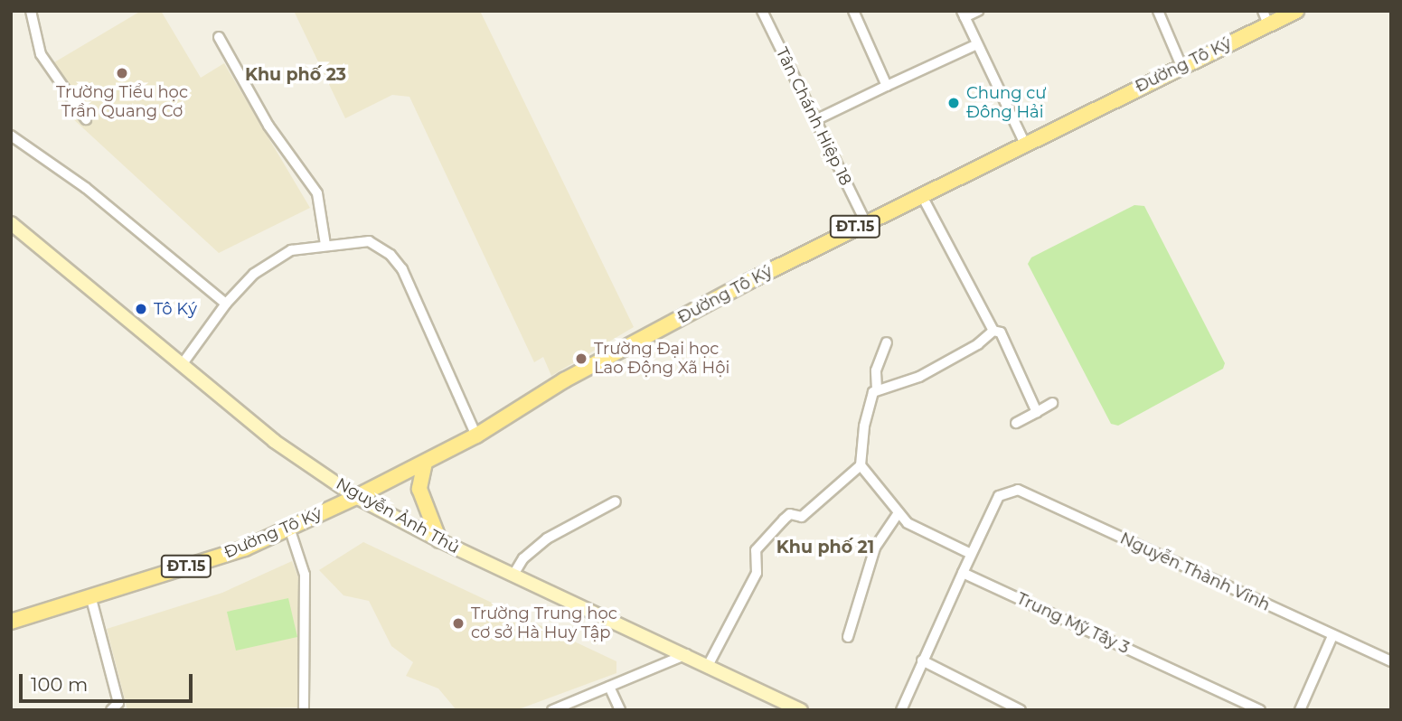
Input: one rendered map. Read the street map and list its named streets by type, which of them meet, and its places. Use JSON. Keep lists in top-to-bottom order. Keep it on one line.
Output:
{"streets":{"main road":["Đường Tô Ký","ĐT.15","Nguyễn Ảnh Thủ"],"street":["Tân Chánh Hiệp 18","Nguyễn Thành Vĩnh","Trung Mỹ Tây 3"]},"crossings":[["Đường Tô Ký","Tân Chánh Hiệp 18"],["Đường Tô Ký","Nguyễn Ảnh Thủ"]],"districts":["Khu phố 23","Khu phố 21"],"places":["Trường Tiểu học Trần Quang Cơ","Chung cư Đông Hải","Tô Ký","Trường Đại học Lao Động Xã Hội","Trường Trung học cơ sở Hà Huy Tập"],"scale_bar":"100 m"}
